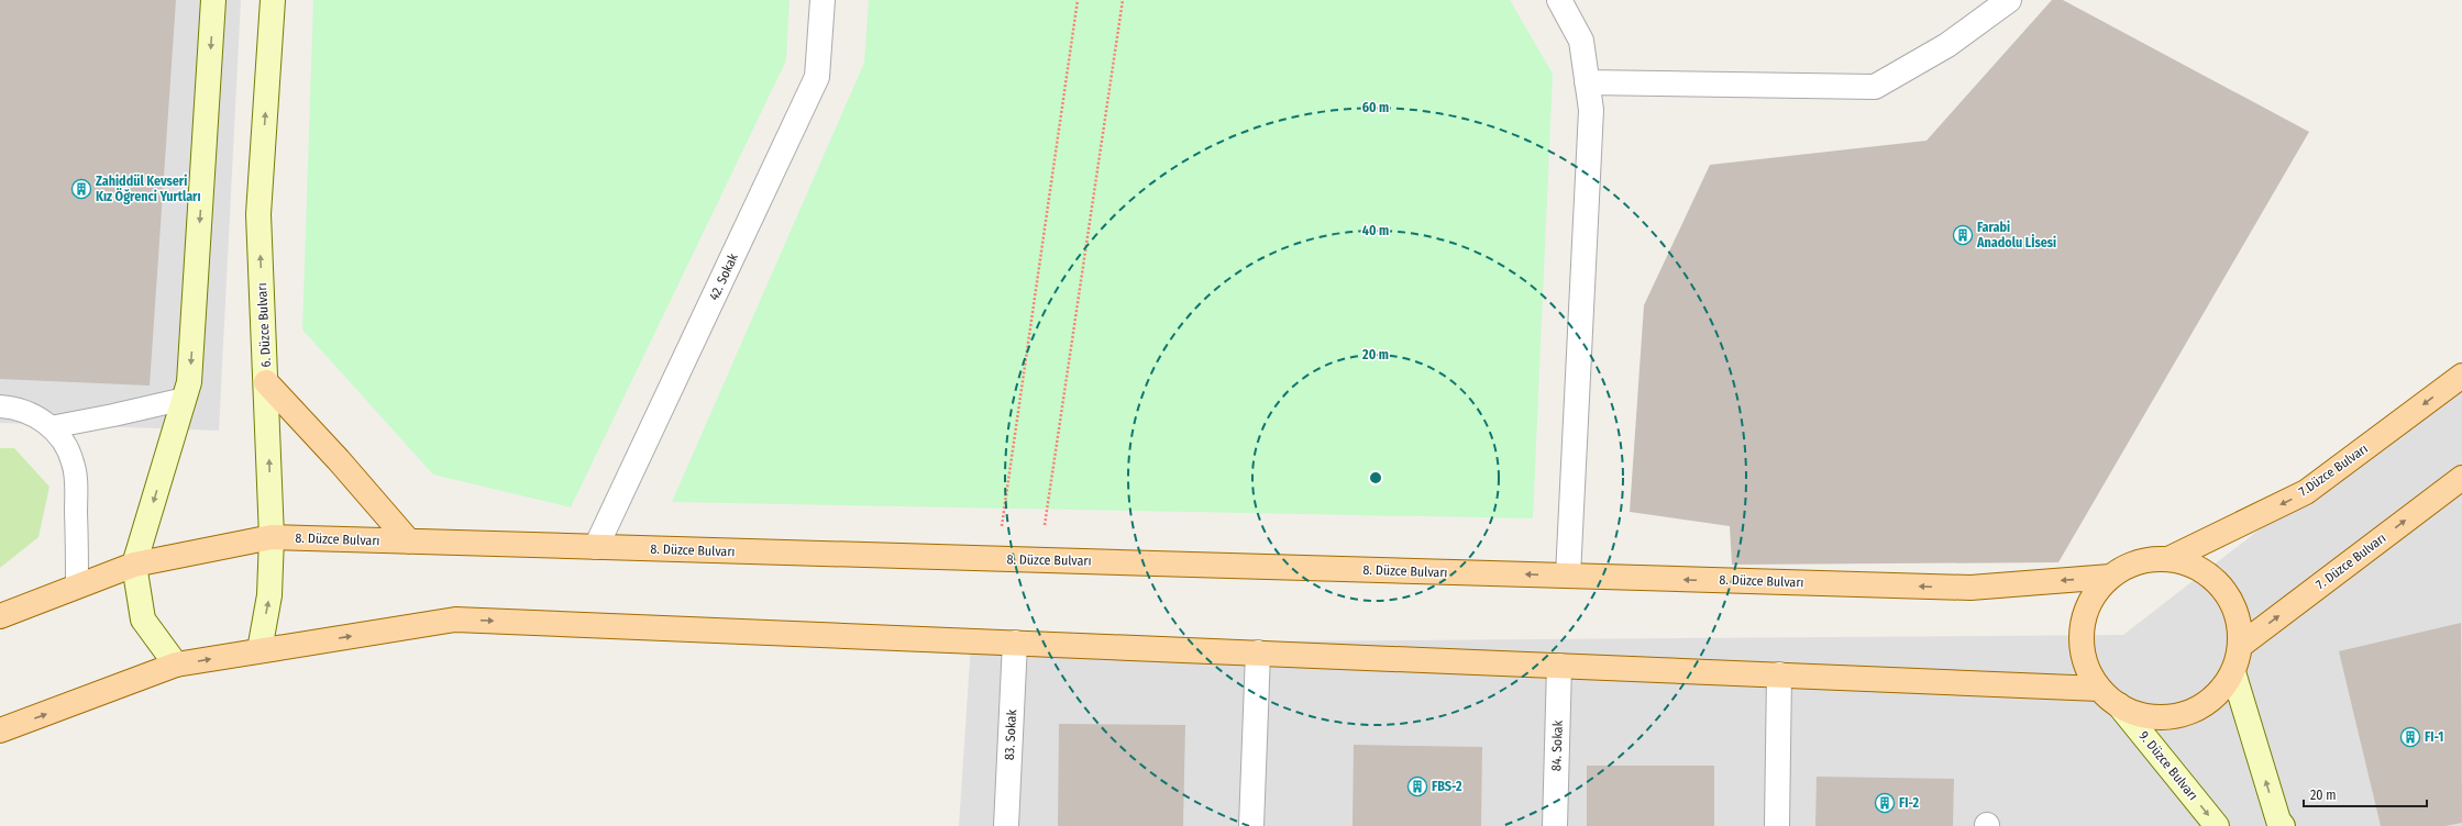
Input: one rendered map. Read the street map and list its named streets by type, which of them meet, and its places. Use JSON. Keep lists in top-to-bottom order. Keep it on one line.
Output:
{"streets":{"main road":["7.Düzce Bulvarı","8. Düzce Bulvarı","7. Düzce Bulvarı"],"street":["42. Sokak","6. Düzce Bulvarı","83. Sokak","84. Sokak","9. Düzce Bulvarı"]},"crossings":[["42. Sokak","8. Düzce Bulvarı"],["6. Düzce Bulvarı","8. Düzce Bulvarı"]],"one_way":["7.Düzce Bulvarı","7. Düzce Bulvarı"],"places":{"building":["Zahiddül Kevseri Kız Öğrenci Yurtları","Farabi Anadolu Lİsesi","FI-1","FBS-2","FI-2"]},"scale_bar":"20 m","rings":["60 m","40 m","20 m"]}
